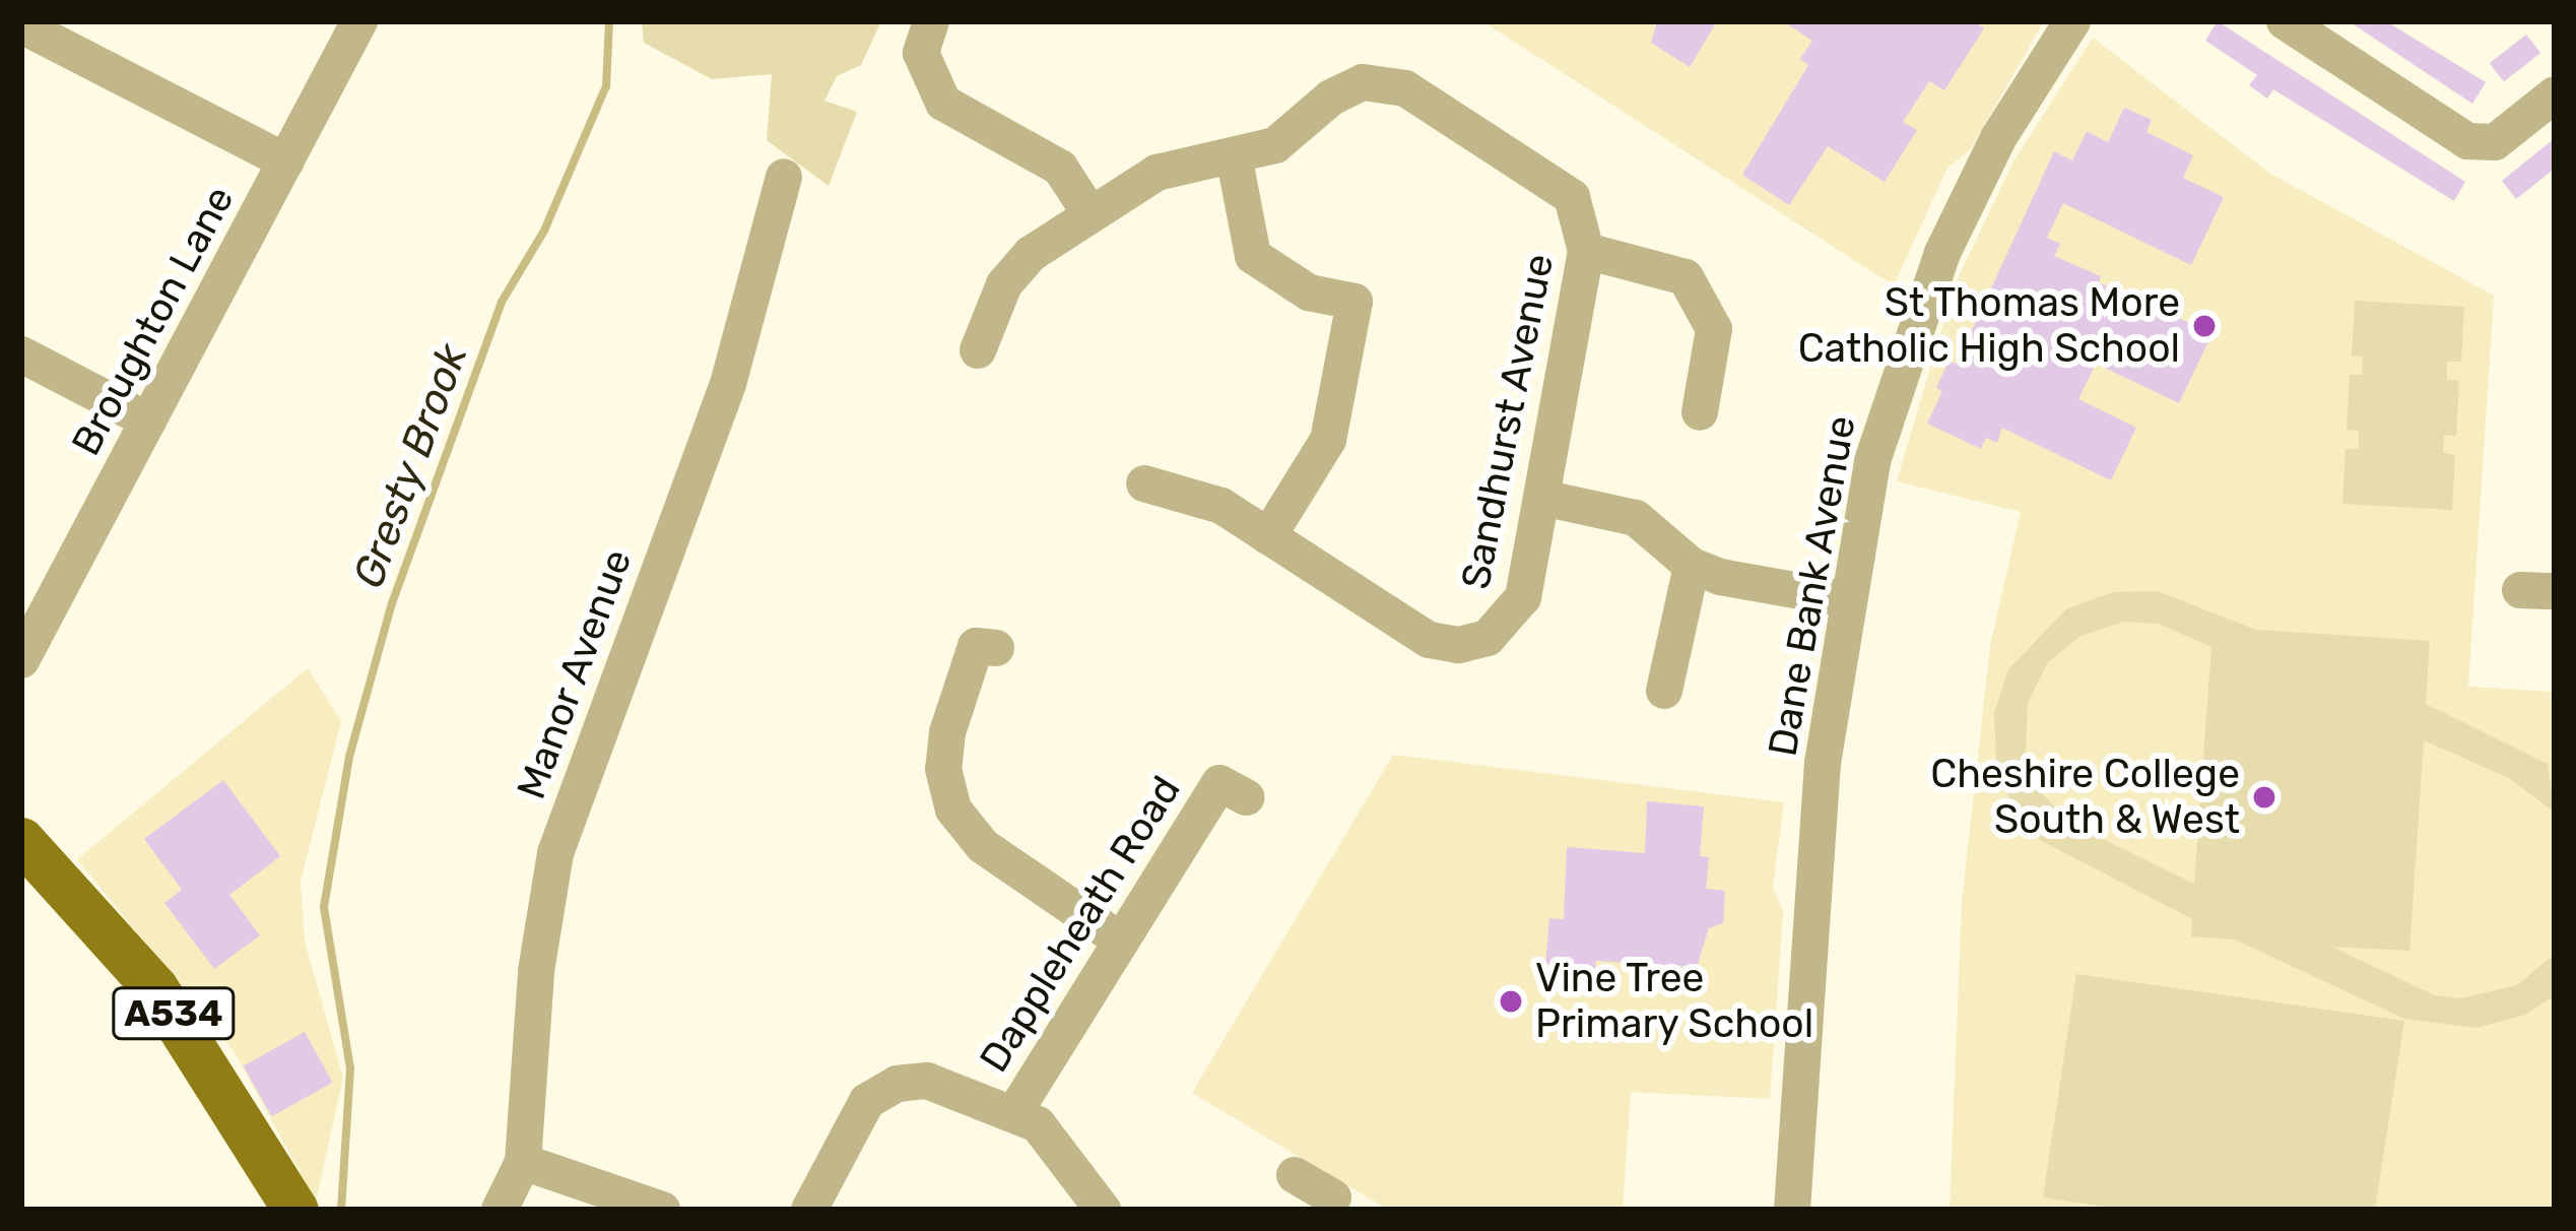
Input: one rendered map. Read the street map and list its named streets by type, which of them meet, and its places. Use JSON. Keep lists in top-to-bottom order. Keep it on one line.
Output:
{"streets":{"main road":["A534"],"street":["Broughton Lane","Sandhurst Avenue","Dane Bank Avenue","Manor Avenue","Dappleheath Road"]},"water":["Gresty Brook"],"places":["St Thomas More Catholic High School","Cheshire College South & West","Vine Tree Primary School"]}
